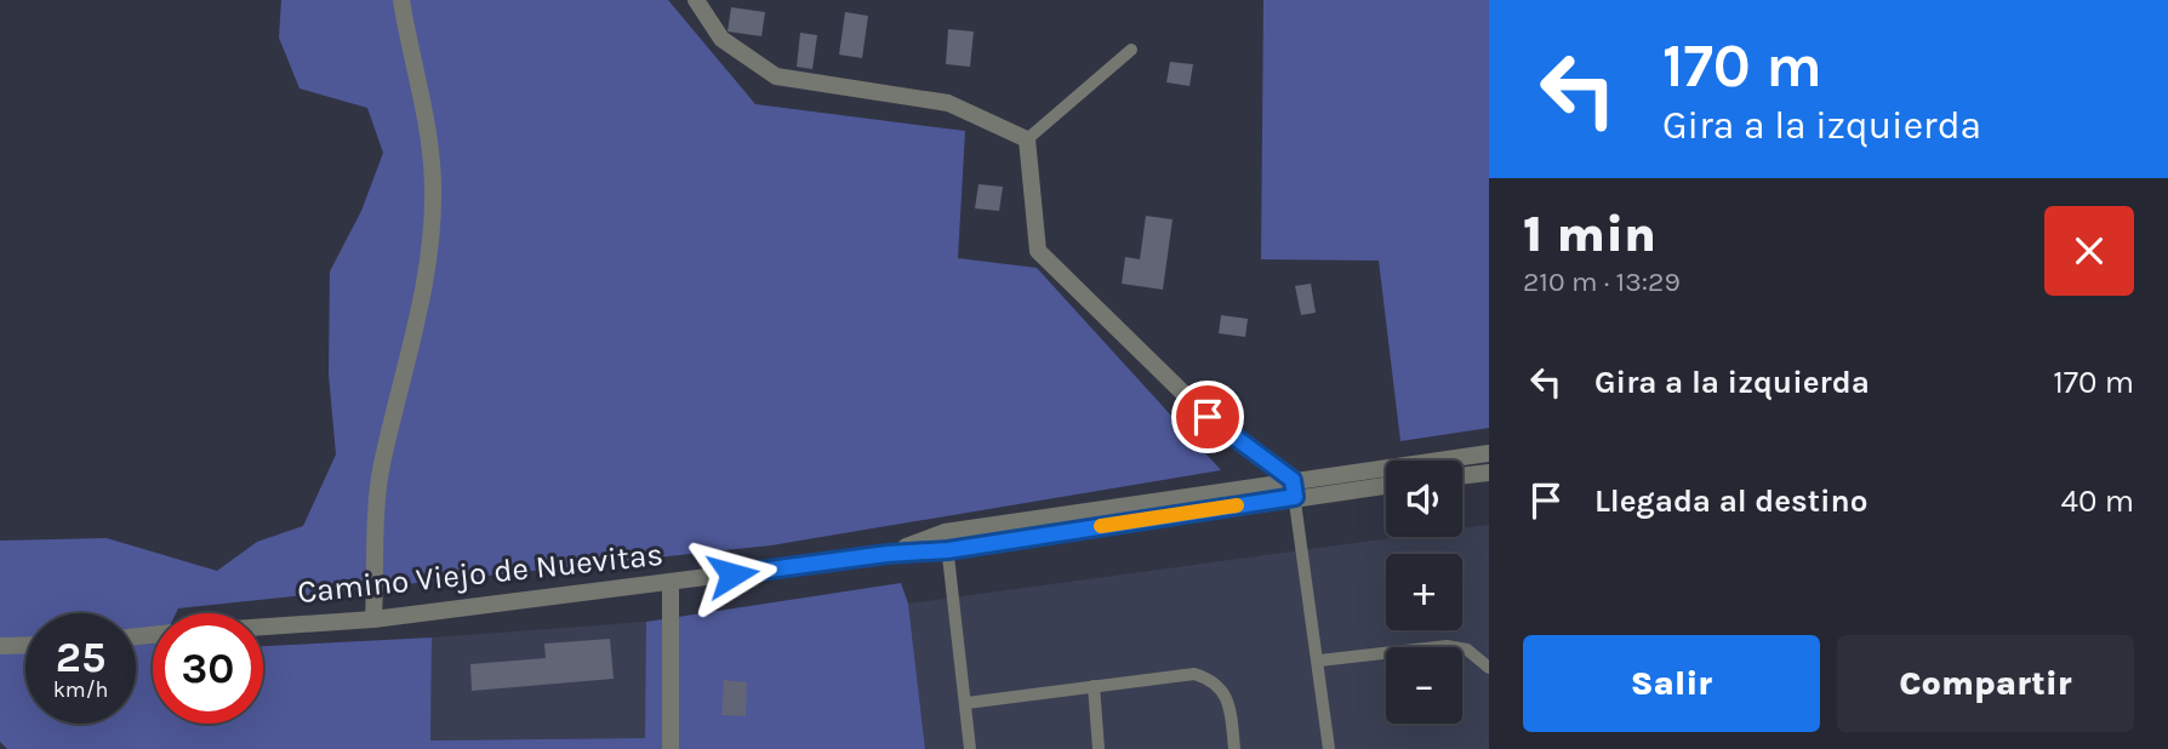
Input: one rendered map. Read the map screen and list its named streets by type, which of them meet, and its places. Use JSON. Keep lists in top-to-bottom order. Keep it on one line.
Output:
{"streets":{"street":["Camino Viejo de Nuevitas"]},"page":{"turn":["170 m","Gira a la izquierda"],"heading":["1 min","210 m · 13:29"],"list":[{"name":"Gira a la izquierda","value":"170 m"},{"name":"Llegada al destino","value":"40 m"}],"map_buttons":["+","−"],"speed":"25 km/h","limit":"30","buttons":["Salir","Compartir"]}}
